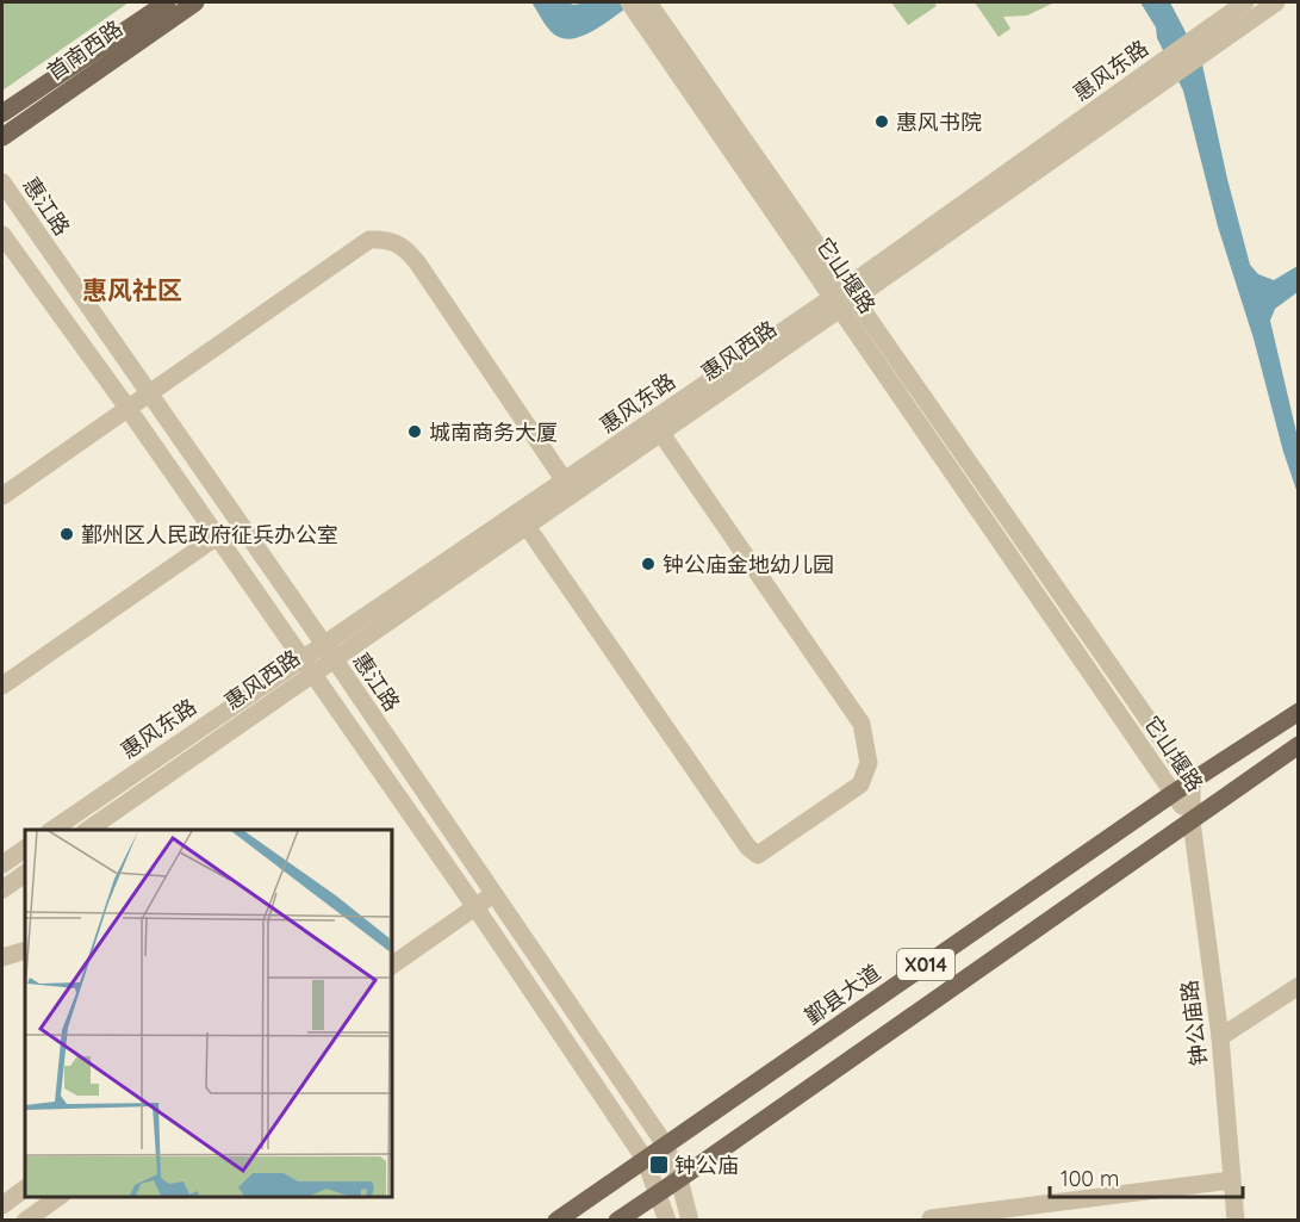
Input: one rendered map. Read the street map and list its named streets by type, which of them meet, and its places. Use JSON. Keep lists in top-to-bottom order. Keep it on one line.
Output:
{"streets":{"main road":["首南西路","X014","鄞县大道"],"street":["惠风东路","惠江路","它山堰路","惠风西路","钟公庙路"]},"crossings":[["惠风东路","它山堰路"],["惠风东路","惠风西路"],["惠江路","惠风西路"],["惠江路","X014"],["惠江路","鄞县大道"],["它山堰路","X014"],["它山堰路","鄞县大道"],["它山堰路","钟公庙路"],["X014","钟公庙路"]],"districts":["惠风社区"],"places":{"other":["惠风书院","城南商务大厦","鄞州区人民政府征兵办公室","钟公庙金地幼儿园"],"transit":["钟公庙"]},"scale_bar":"100 m"}
